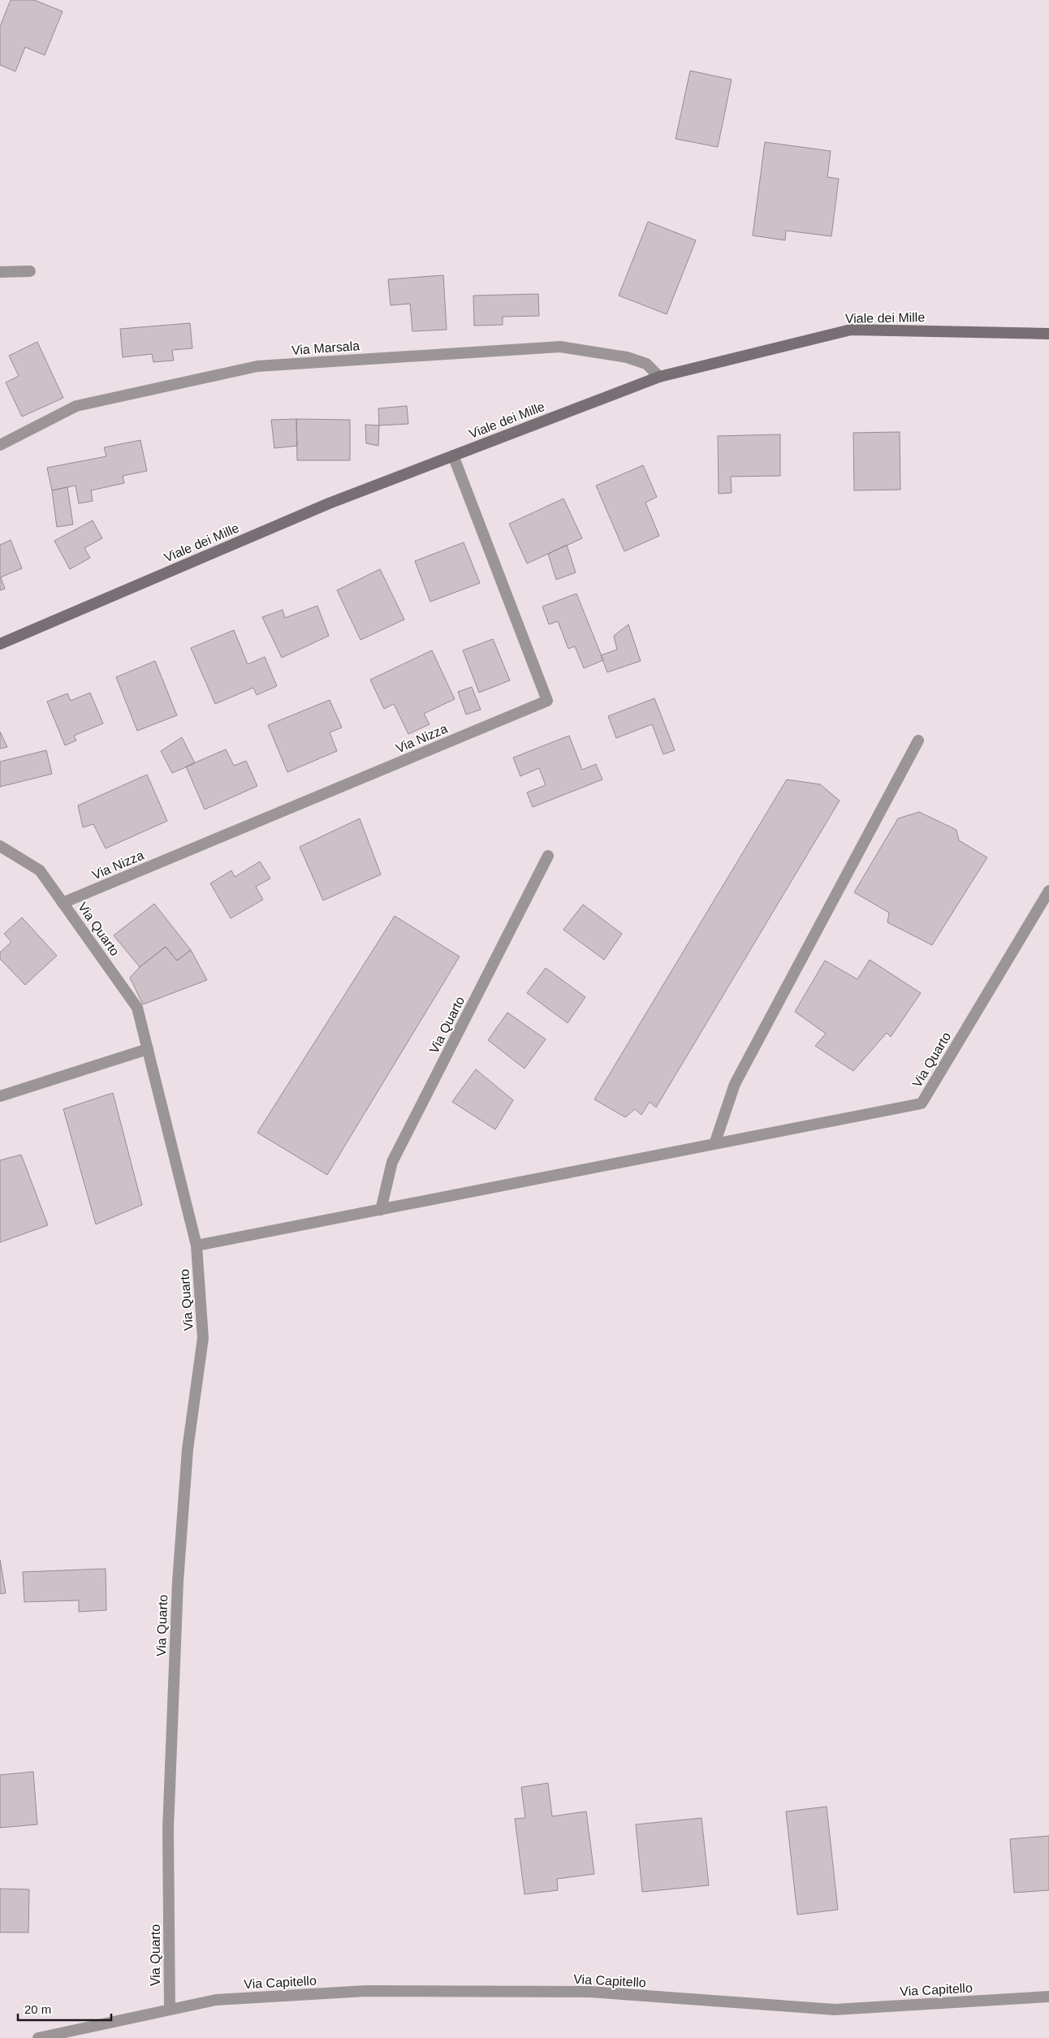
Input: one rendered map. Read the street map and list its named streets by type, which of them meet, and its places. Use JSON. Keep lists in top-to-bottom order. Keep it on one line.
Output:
{"streets":{"main road":["Viale dei Mille"],"street":["Via Marsala","Via Nizza","Via Quarto","Via Capitello"]},"crossings":[["Viale dei Mille","Via Marsala"],["Viale dei Mille","Via Nizza"],["Via Nizza","Via Quarto"],["Via Quarto","Via Capitello"]],"scale_bar":"20 m"}
